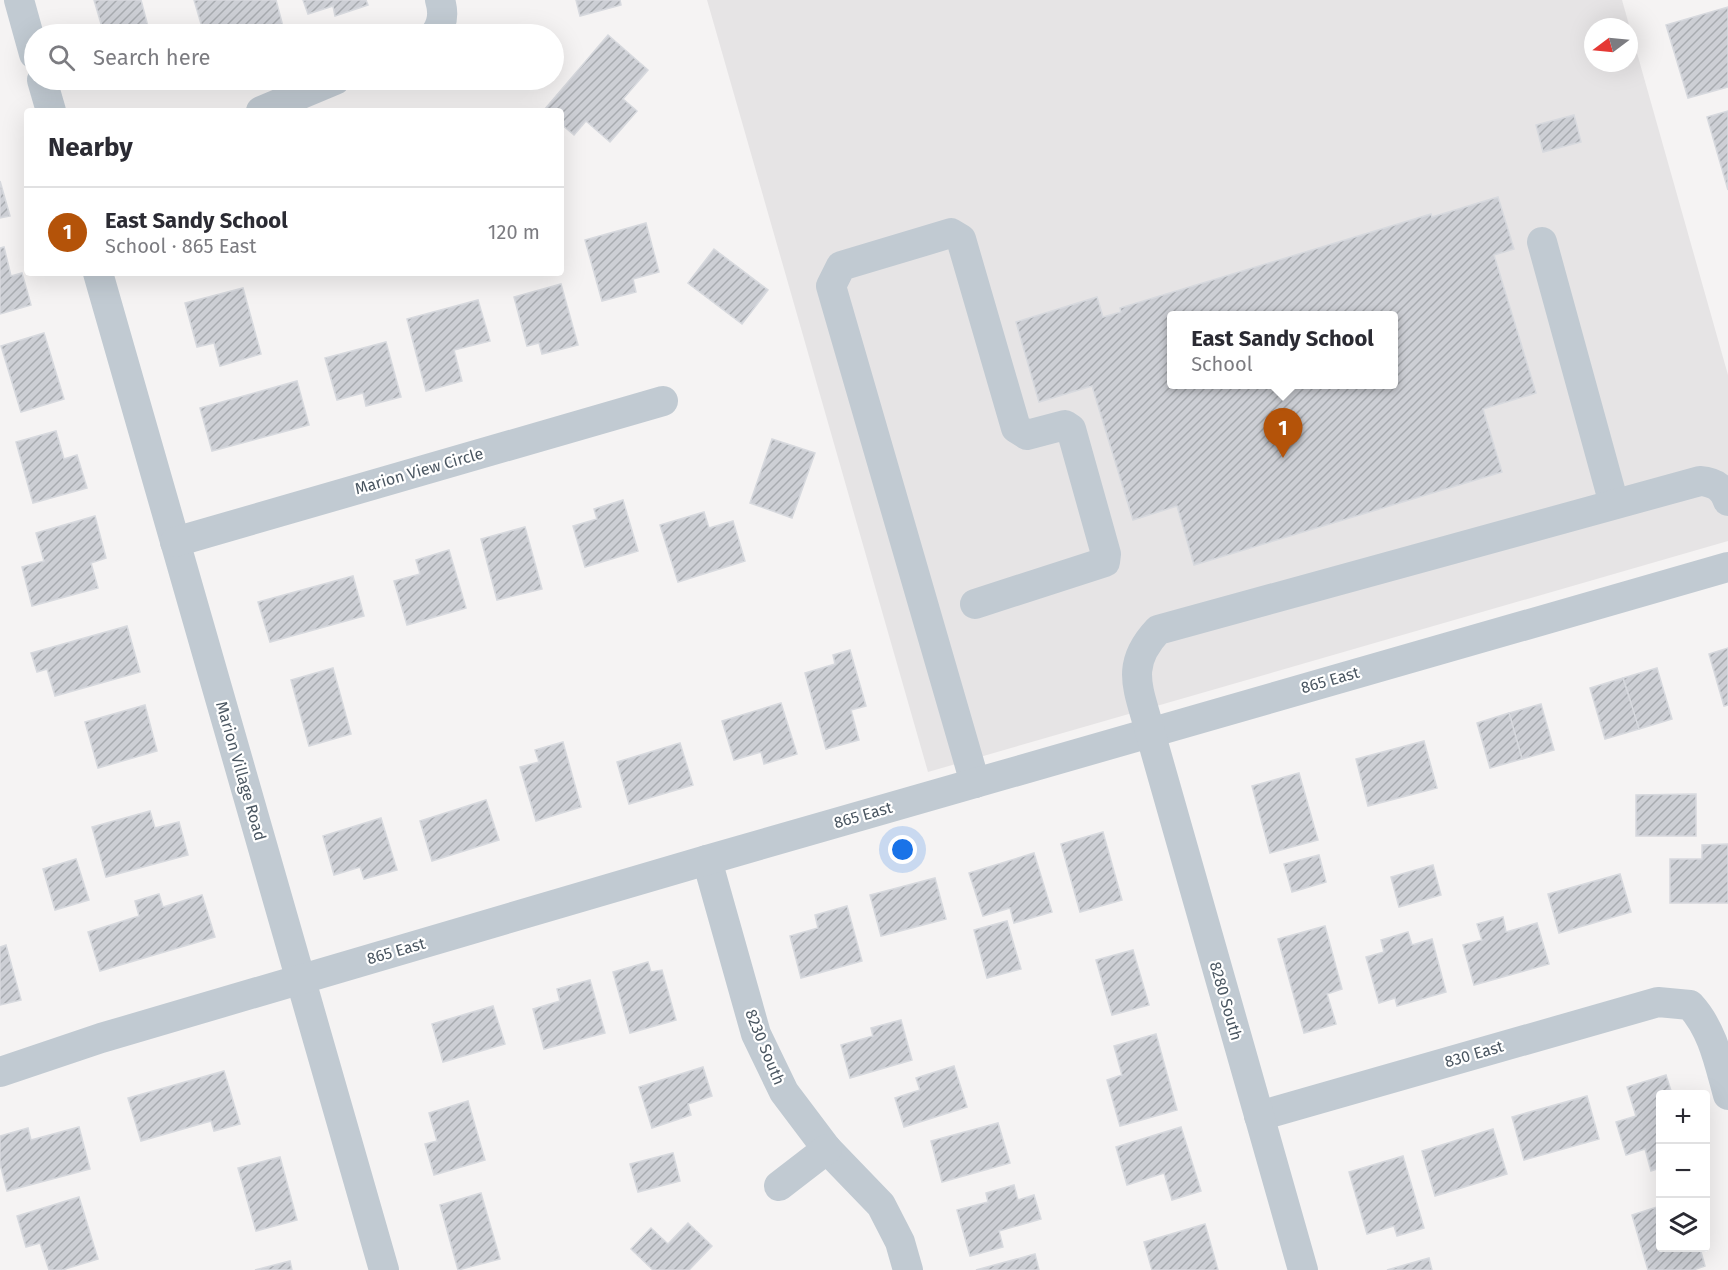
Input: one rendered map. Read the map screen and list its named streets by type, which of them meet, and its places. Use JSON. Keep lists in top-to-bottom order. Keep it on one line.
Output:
{"streets":{"street":["Marion View Circle","865 East","Marion Village Road","8280 South","8230 South","830 East"]},"crossings":[["Marion View Circle","Marion Village Road"],["865 East","Marion Village Road"],["865 East","8280 South"],["865 East","8230 South"],["8280 South","830 East"]],"north":"left","page":{"search":"Search here","heading":"Nearby","list":[{"mark":"1","name":"East Sandy School","note":"School · 865 East","value":"120 m"}],"popup":["East Sandy School","School"],"pins":"1","map_buttons":["+","−"]}}
